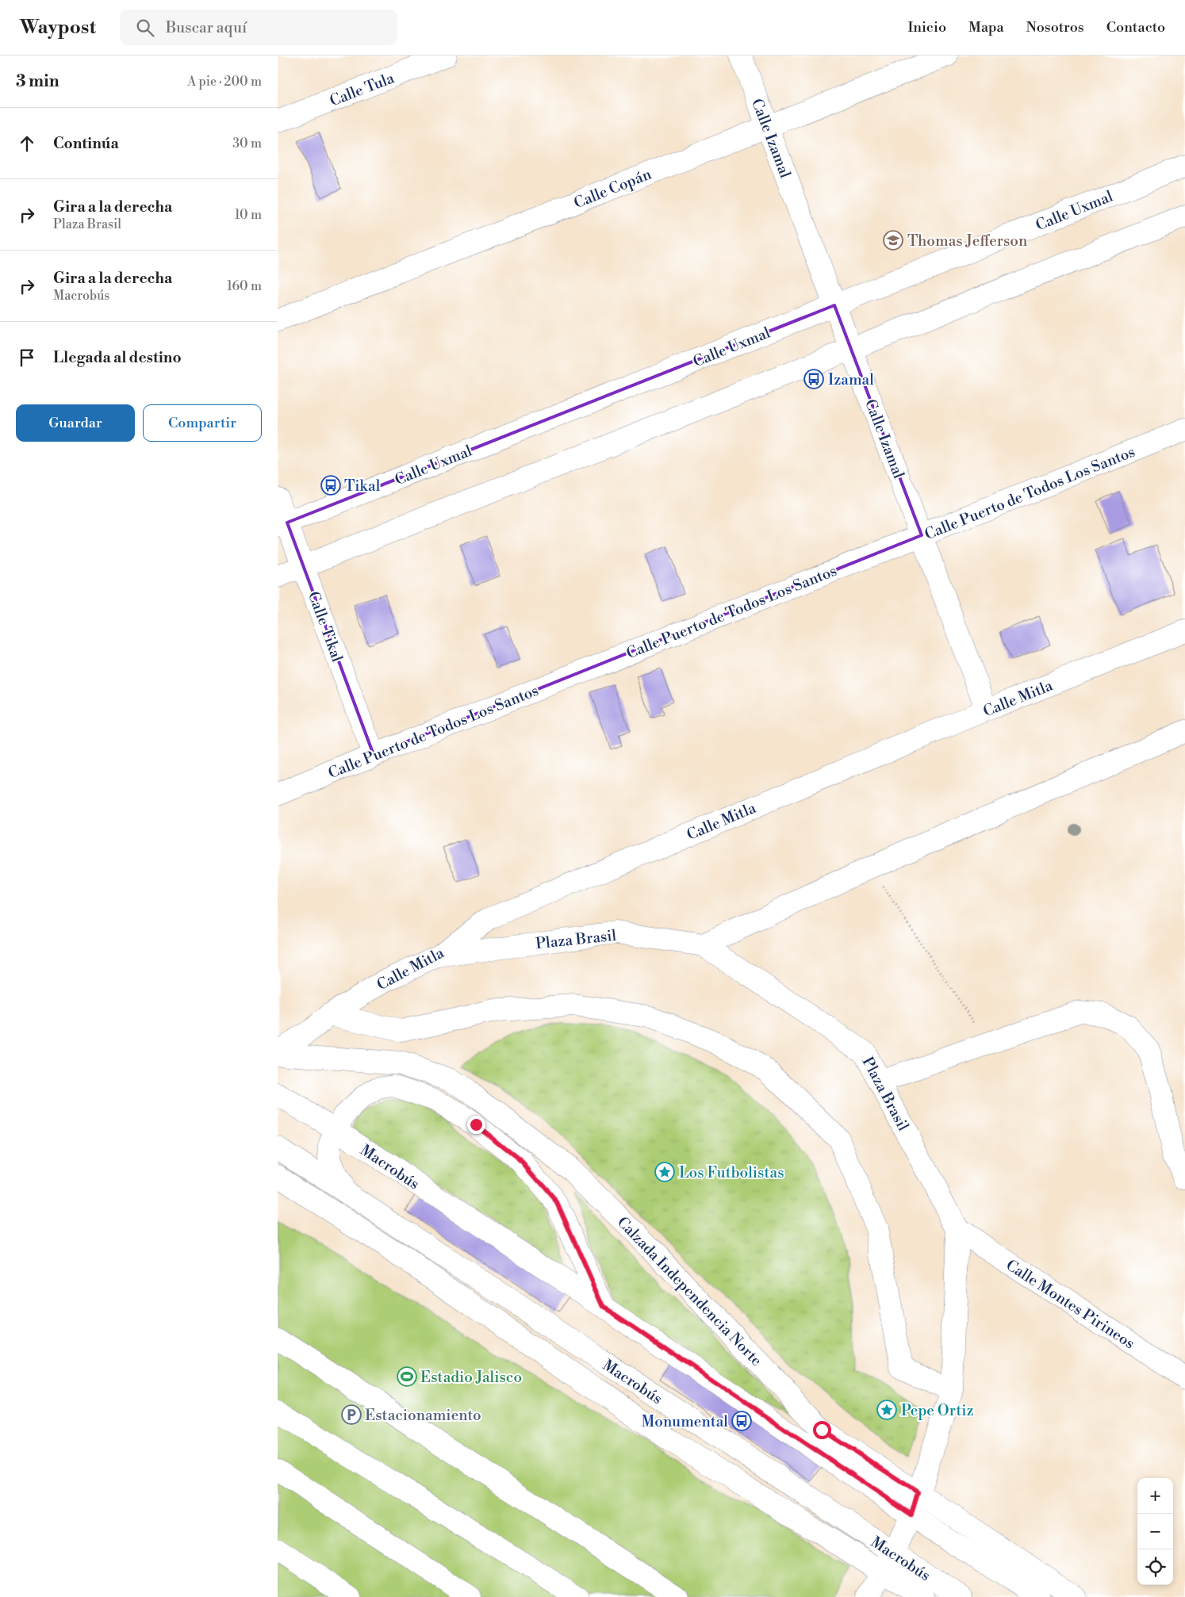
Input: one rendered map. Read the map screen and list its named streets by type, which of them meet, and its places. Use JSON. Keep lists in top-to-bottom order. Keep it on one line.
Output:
{"streets":{"street":["Calle Tula","Calle Izamal","Calle Copán","Calle Uxmal","Calle Puerto de Todos Los Santos","Calle Tikal","Calle Mitla","Plaza Brasil","Macrobús","Calzada Independencia Norte","Calle Montes Pirineos"]},"crossings":[["Calle Izamal","Calle Copán"],["Calle Izamal","Calle Uxmal"],["Calle Izamal","Calle Puerto de Todos Los Santos"],["Calle Izamal","Calle Mitla"],["Calle Uxmal","Calle Tikal"],["Calle Puerto de Todos Los Santos","Calle Tikal"],["Calle Mitla","Plaza Brasil"],["Plaza Brasil","Macrobús"],["Plaza Brasil","Calzada Independencia Norte"],["Plaza Brasil","Calle Montes Pirineos"]],"places":{"school or university":["Thomas Jefferson"],"bus stop":["Izamal","Tikal","Monumental"],"place":["Los Futbolistas","Pepe Ortiz"],"sports":["Estadio Jalisco"],"parking":["Estacionamiento"]},"page":{"header":"Waypost","search":"Buscar aquí","nav":["Inicio","Mapa","Nosotros","Contacto"],"heading":["3 min","A pie · 200 m"],"list":[["Continúa","30 m"],["Gira a la derecha","Plaza Brasil","10 m"],["Gira a la derecha","Macrobús","160 m"],"Llegada al destino"],"buttons":["Guardar","Compartir"],"map_buttons":["+","−"]}}
